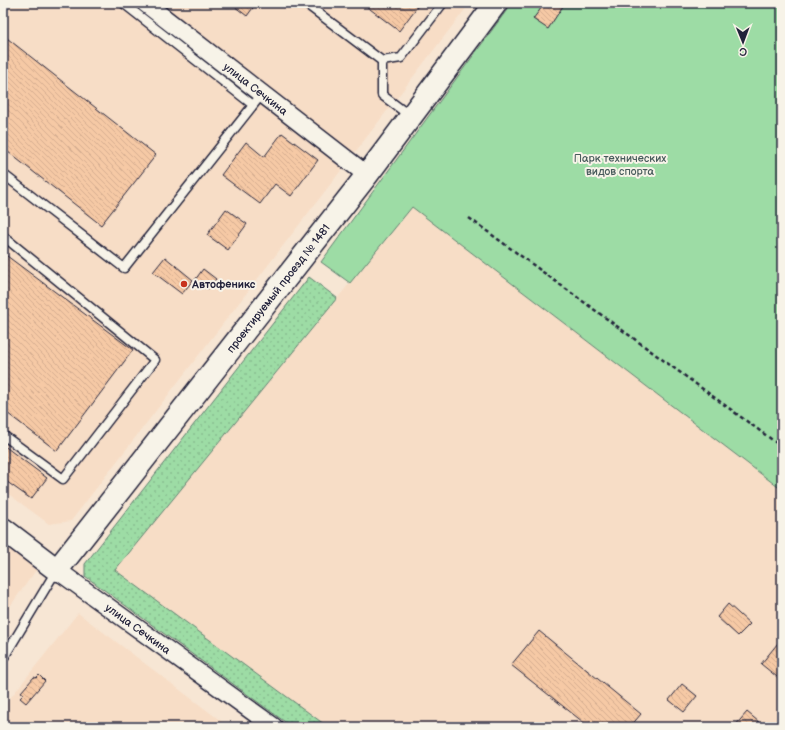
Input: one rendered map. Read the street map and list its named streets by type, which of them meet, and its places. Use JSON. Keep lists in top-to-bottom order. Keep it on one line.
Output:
{"streets":{"street":["улица Сечкина","проектируемый проезд № 1481"]},"crossings":[["улица Сечкина","проектируемый проезд № 1481"]],"parks":["Парк технических видов спорта"],"places":["Автофеникс"],"north":"bottom"}
